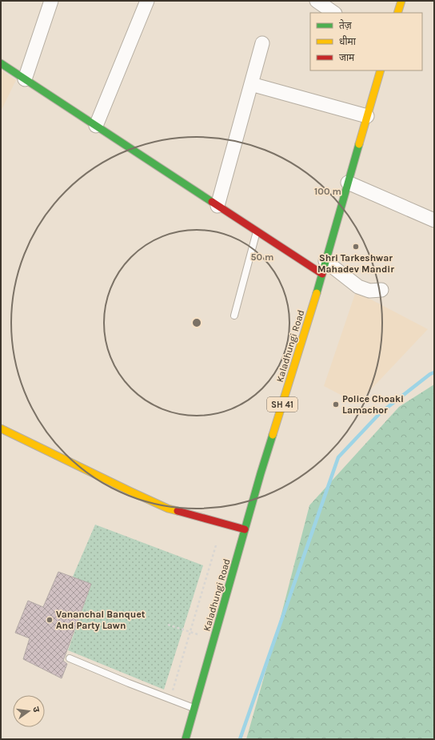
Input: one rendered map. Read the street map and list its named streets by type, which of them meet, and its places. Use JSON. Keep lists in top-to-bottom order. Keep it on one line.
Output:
{"streets":{"main road":["Kaladhungi Road","SH 41"]},"places":["Shri Tarkeshwar Mahadev Mandir","Police Choaki Lamachor","Vananchal Banquet And Party Lawn"],"legend":["तेज़","धीमा","जाम"],"north":"right","rings":["100 m","50 m"]}
